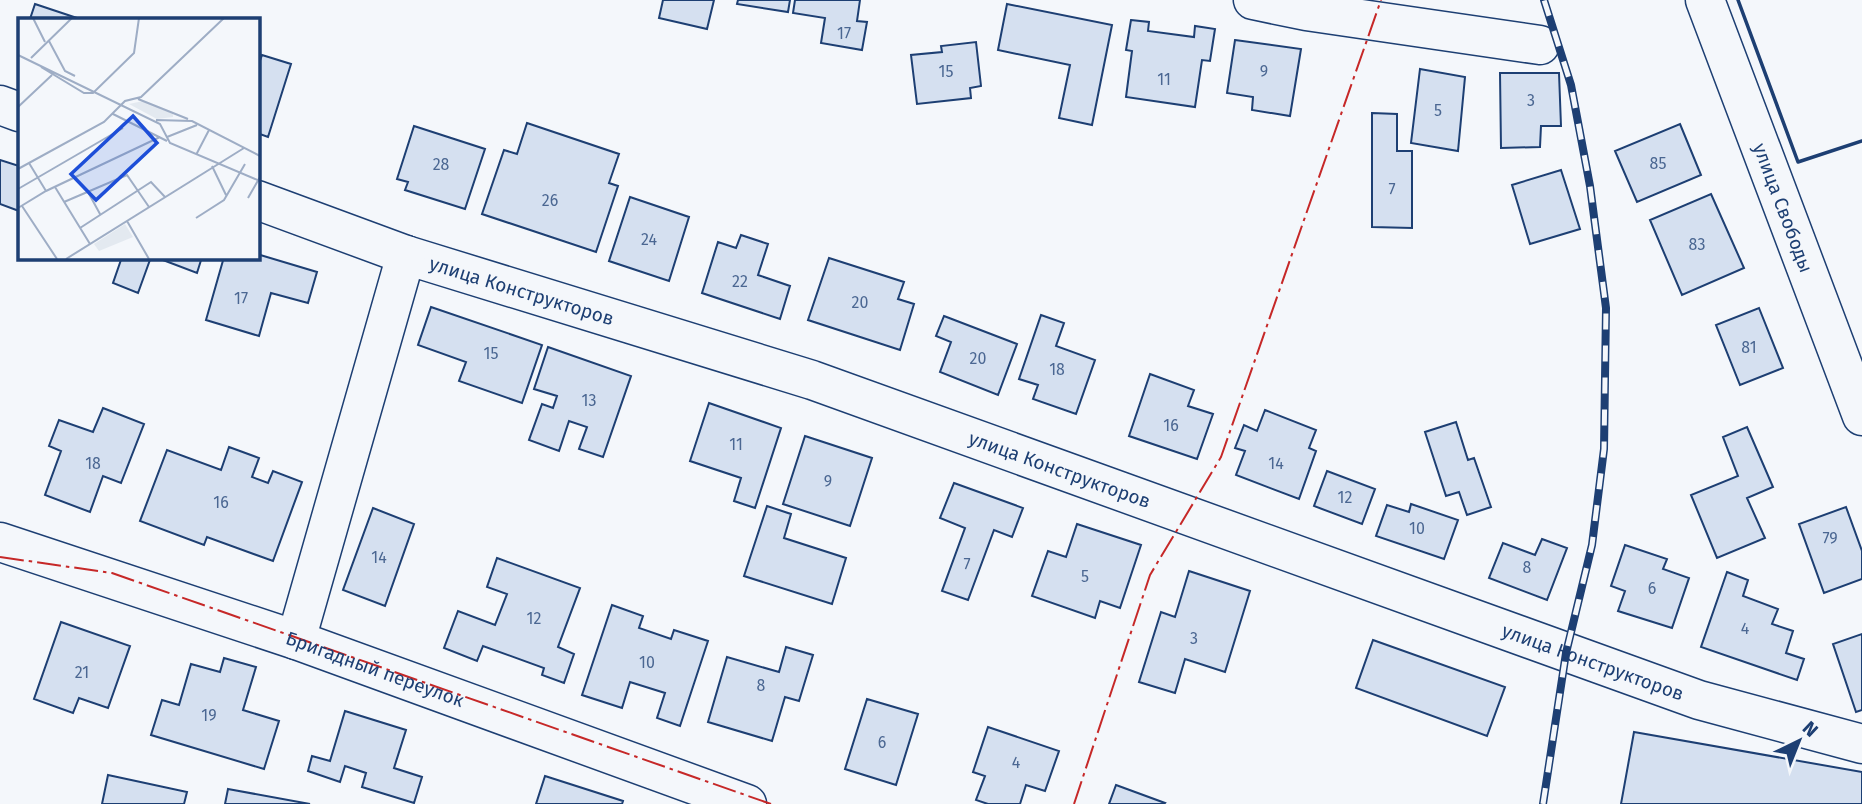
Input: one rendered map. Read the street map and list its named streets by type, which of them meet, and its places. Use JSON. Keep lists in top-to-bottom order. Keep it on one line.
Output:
{"streets":{"street":["улица Свободы","улица Конструкторов","Бригадный переулок"]},"house_numbers":["17","15","9","11","3","5","85","28","7","26","24","83","22","17","20","81","15","20","18","13","16","11","18","14","9","12","16","10","79","14","7","8","5","6","12","4","3","10","21","8","19","6","4"],"north":"top right"}
